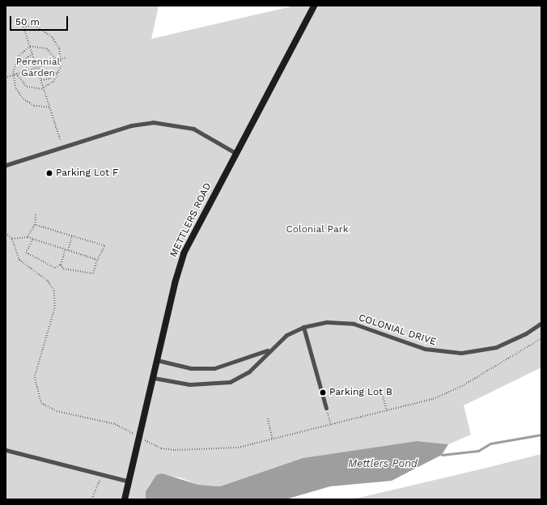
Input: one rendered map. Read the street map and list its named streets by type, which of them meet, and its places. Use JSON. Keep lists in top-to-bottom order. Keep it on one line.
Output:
{"streets":{"street":["METTLERS ROAD"],"lane":["COLONIAL DRIVE"]},"crossings":[["METTLERS ROAD","COLONIAL DRIVE"]],"water":["Mettlers Pond"],"parks":["Perennial Garden","Colonial Park"],"places":["Parking Lot F","Parking Lot B"],"scale_bar":"50 m"}
